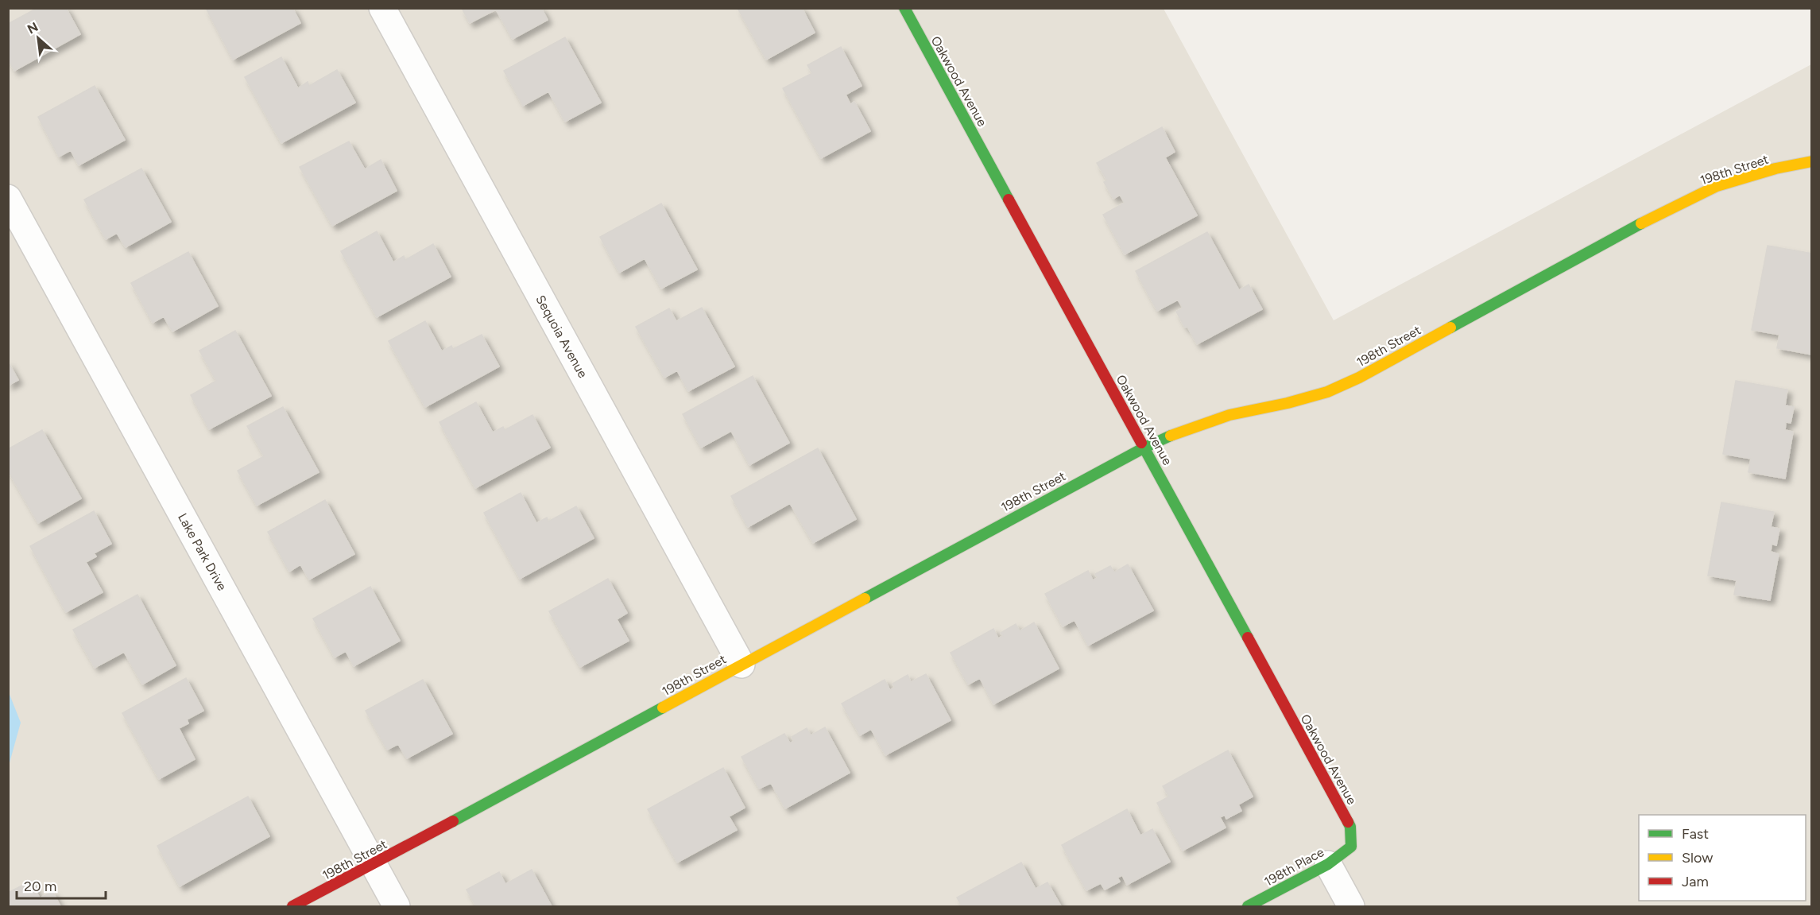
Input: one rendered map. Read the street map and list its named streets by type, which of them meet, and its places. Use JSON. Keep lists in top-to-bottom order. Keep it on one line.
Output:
{"streets":{"street":["Oakwood Avenue","198th Street","Sequoia Avenue","Lake Park Drive","198th Place"]},"crossings":[["Oakwood Avenue","198th Street"],["Oakwood Avenue","198th Place"],["198th Street","Sequoia Avenue"],["198th Street","Lake Park Drive"]],"legend":["Fast","Slow","Jam"],"scale_bar":"20 m","north":"top left"}
